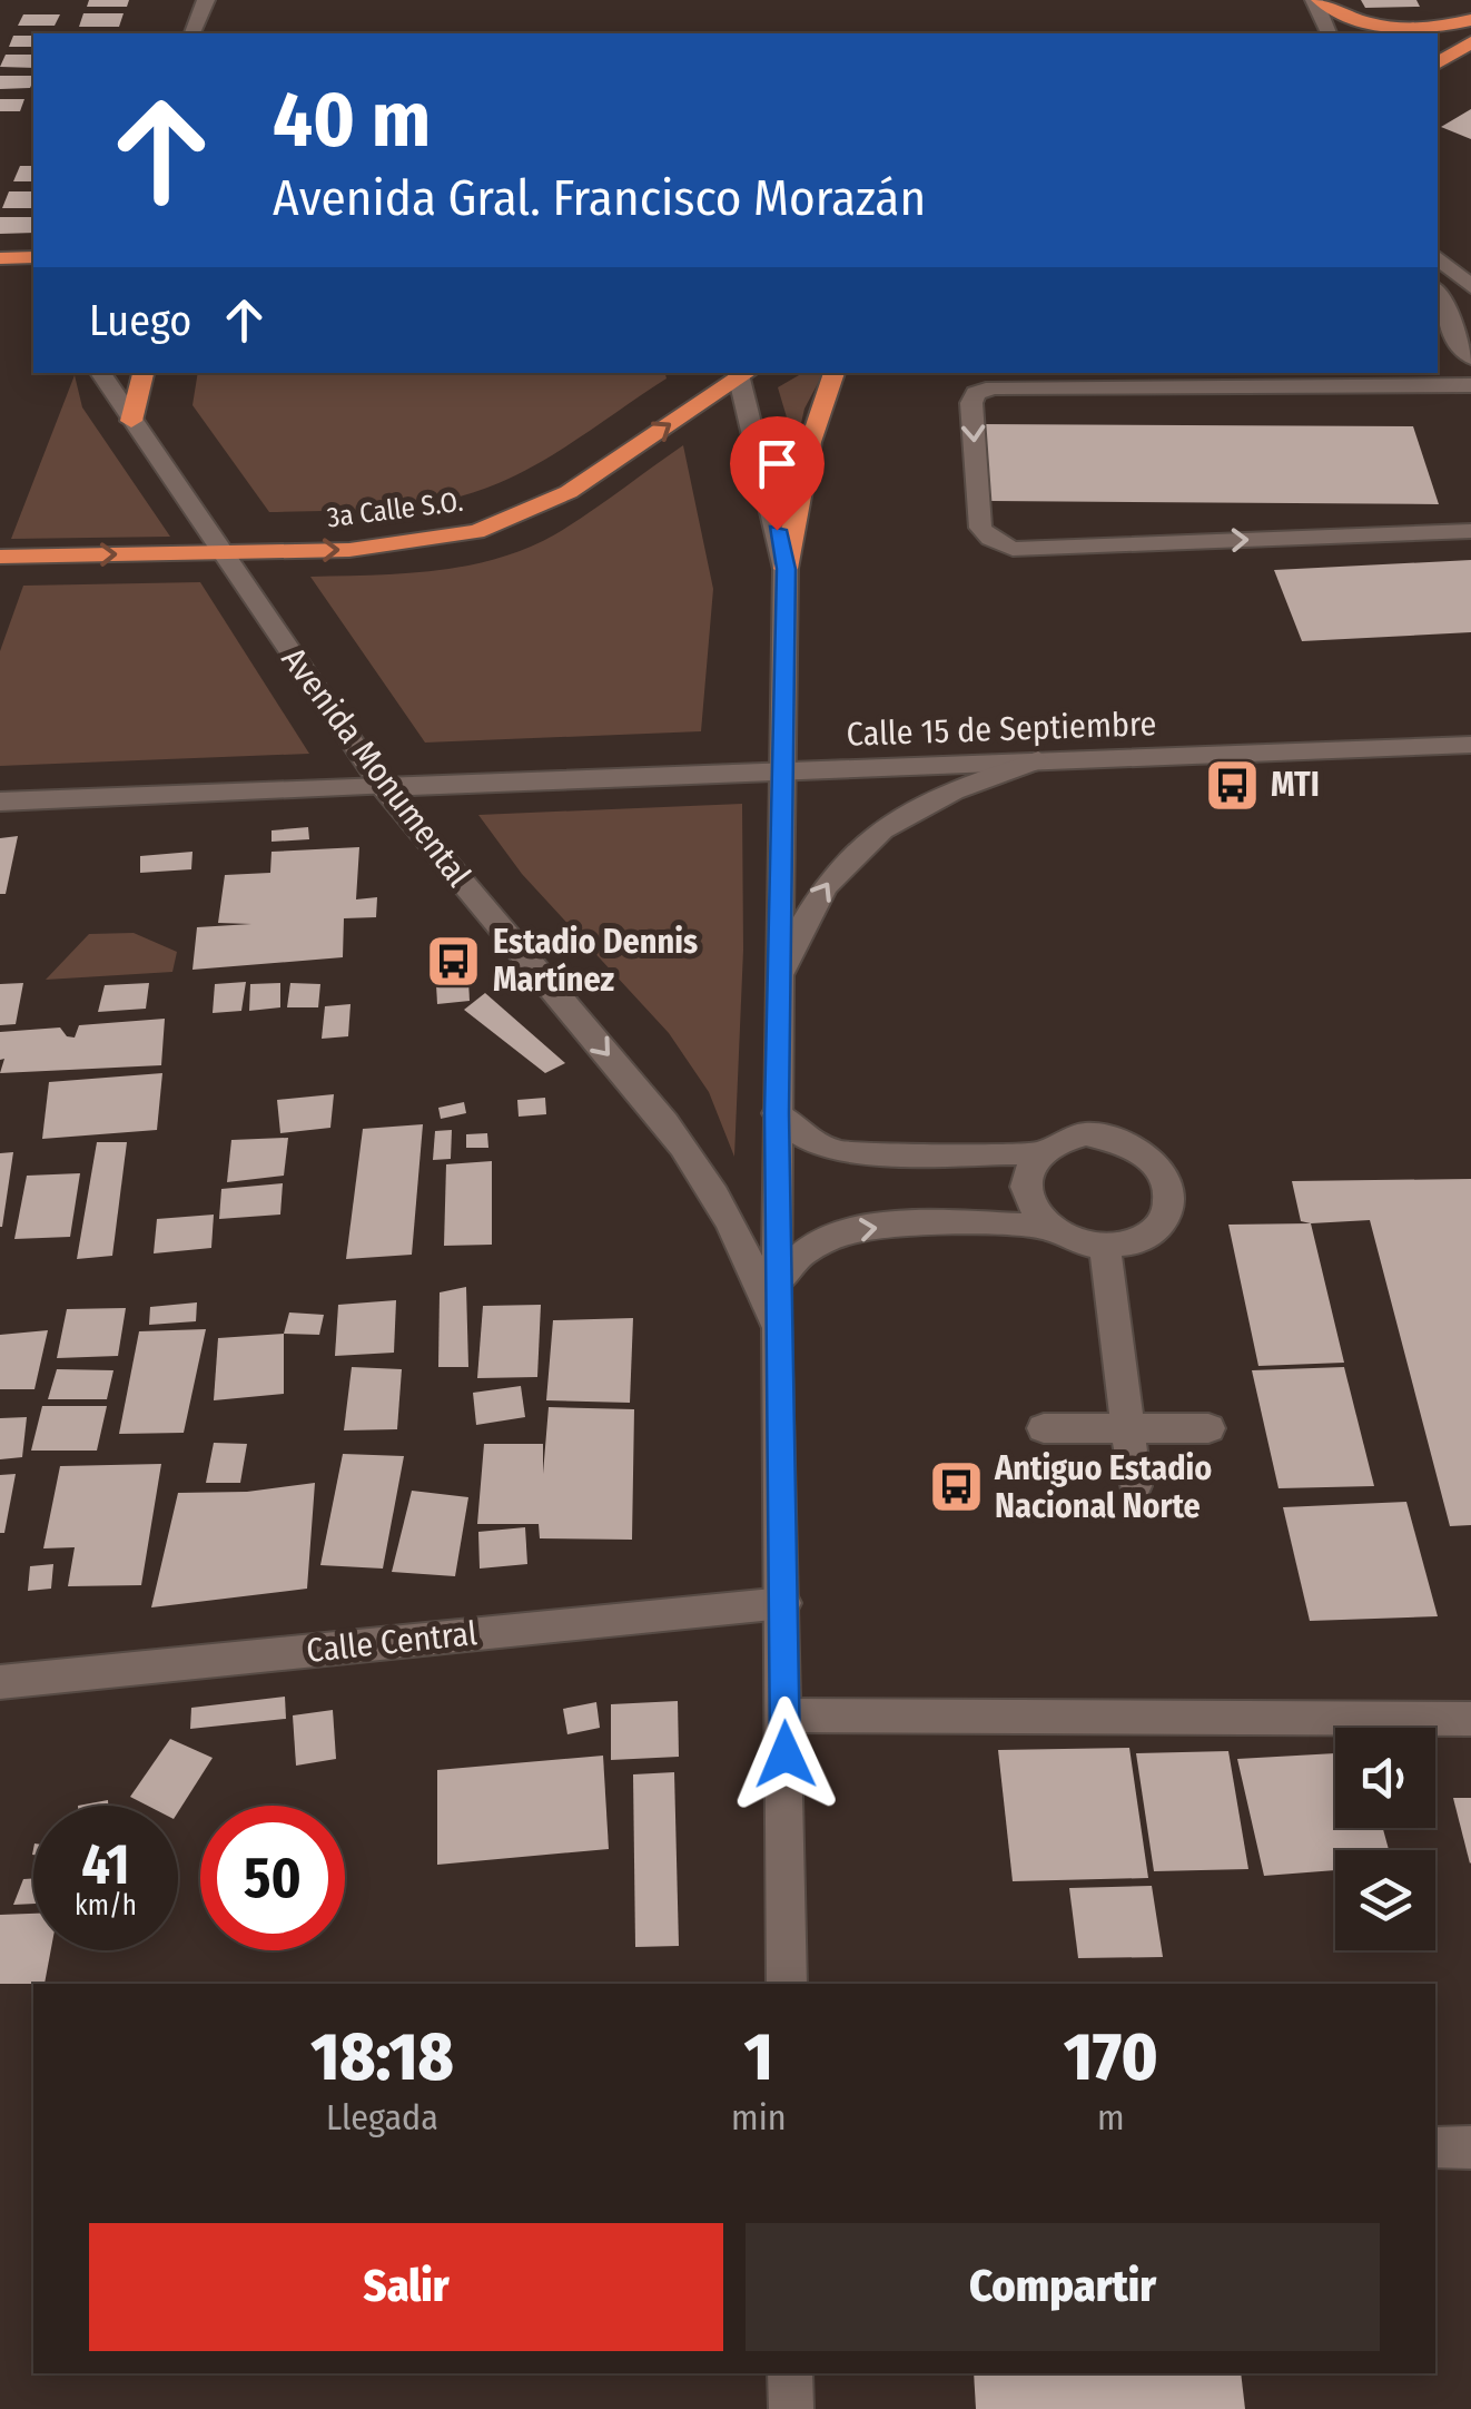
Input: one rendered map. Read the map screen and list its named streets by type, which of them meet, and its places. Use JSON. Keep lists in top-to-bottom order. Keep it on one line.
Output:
{"streets":{"highway":["3a Calle S.O."],"main road":["Calle 15 de Septiembre","Avenida Monumental","Calle Central"]},"crossings":[["3a Calle S.O.","Avenida Monumental"],["Calle 15 de Septiembre","Avenida Monumental"],["Avenida Monumental","Calle Central"]],"one_way":["3a Calle S.O.","Avenida Monumental"],"places":{"bus stop":["MTI","Estadio Dennis Martínez","Antiguo Estadio Nacional Norte"]},"page":{"turn":["40 m","Avenida Gral. Francisco Morazán"],"then":"Luego","speed":"41 km/h","limit":"50","eta":["18:18","Llegada","1","min","170","m"],"buttons":["Salir","Compartir"]}}
